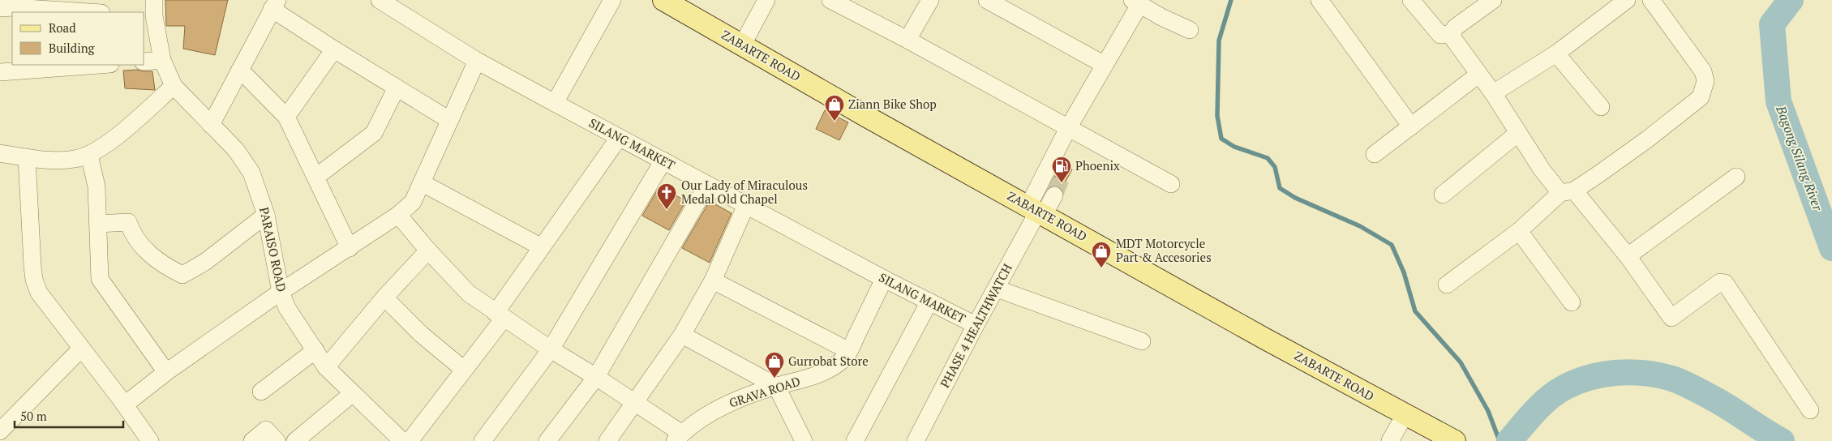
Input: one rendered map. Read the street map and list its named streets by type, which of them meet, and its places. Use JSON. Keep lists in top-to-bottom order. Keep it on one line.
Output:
{"streets":{"main road":["ZABARTE ROAD"],"street":["SILANG MARKET","PARAISO ROAD","PHASE 4 HEALTHWATCH","GRAVA ROAD"]},"crossings":[["ZABARTE ROAD","PHASE 4 HEALTHWATCH"],["SILANG MARKET","PHASE 4 HEALTHWATCH"],["SILANG MARKET","GRAVA ROAD"]],"water":["Bagong Silang River"],"places":{"shop":["Ziann Bike Shop","MDT Motorcycle Part & Accesories","Gurrobat Store"],"fuel station":["Phoenix"],"church":["Our Lady of Miraculous Medal Old Chapel"]},"legend":["Road","Building"],"scale_bar":"50 m"}
